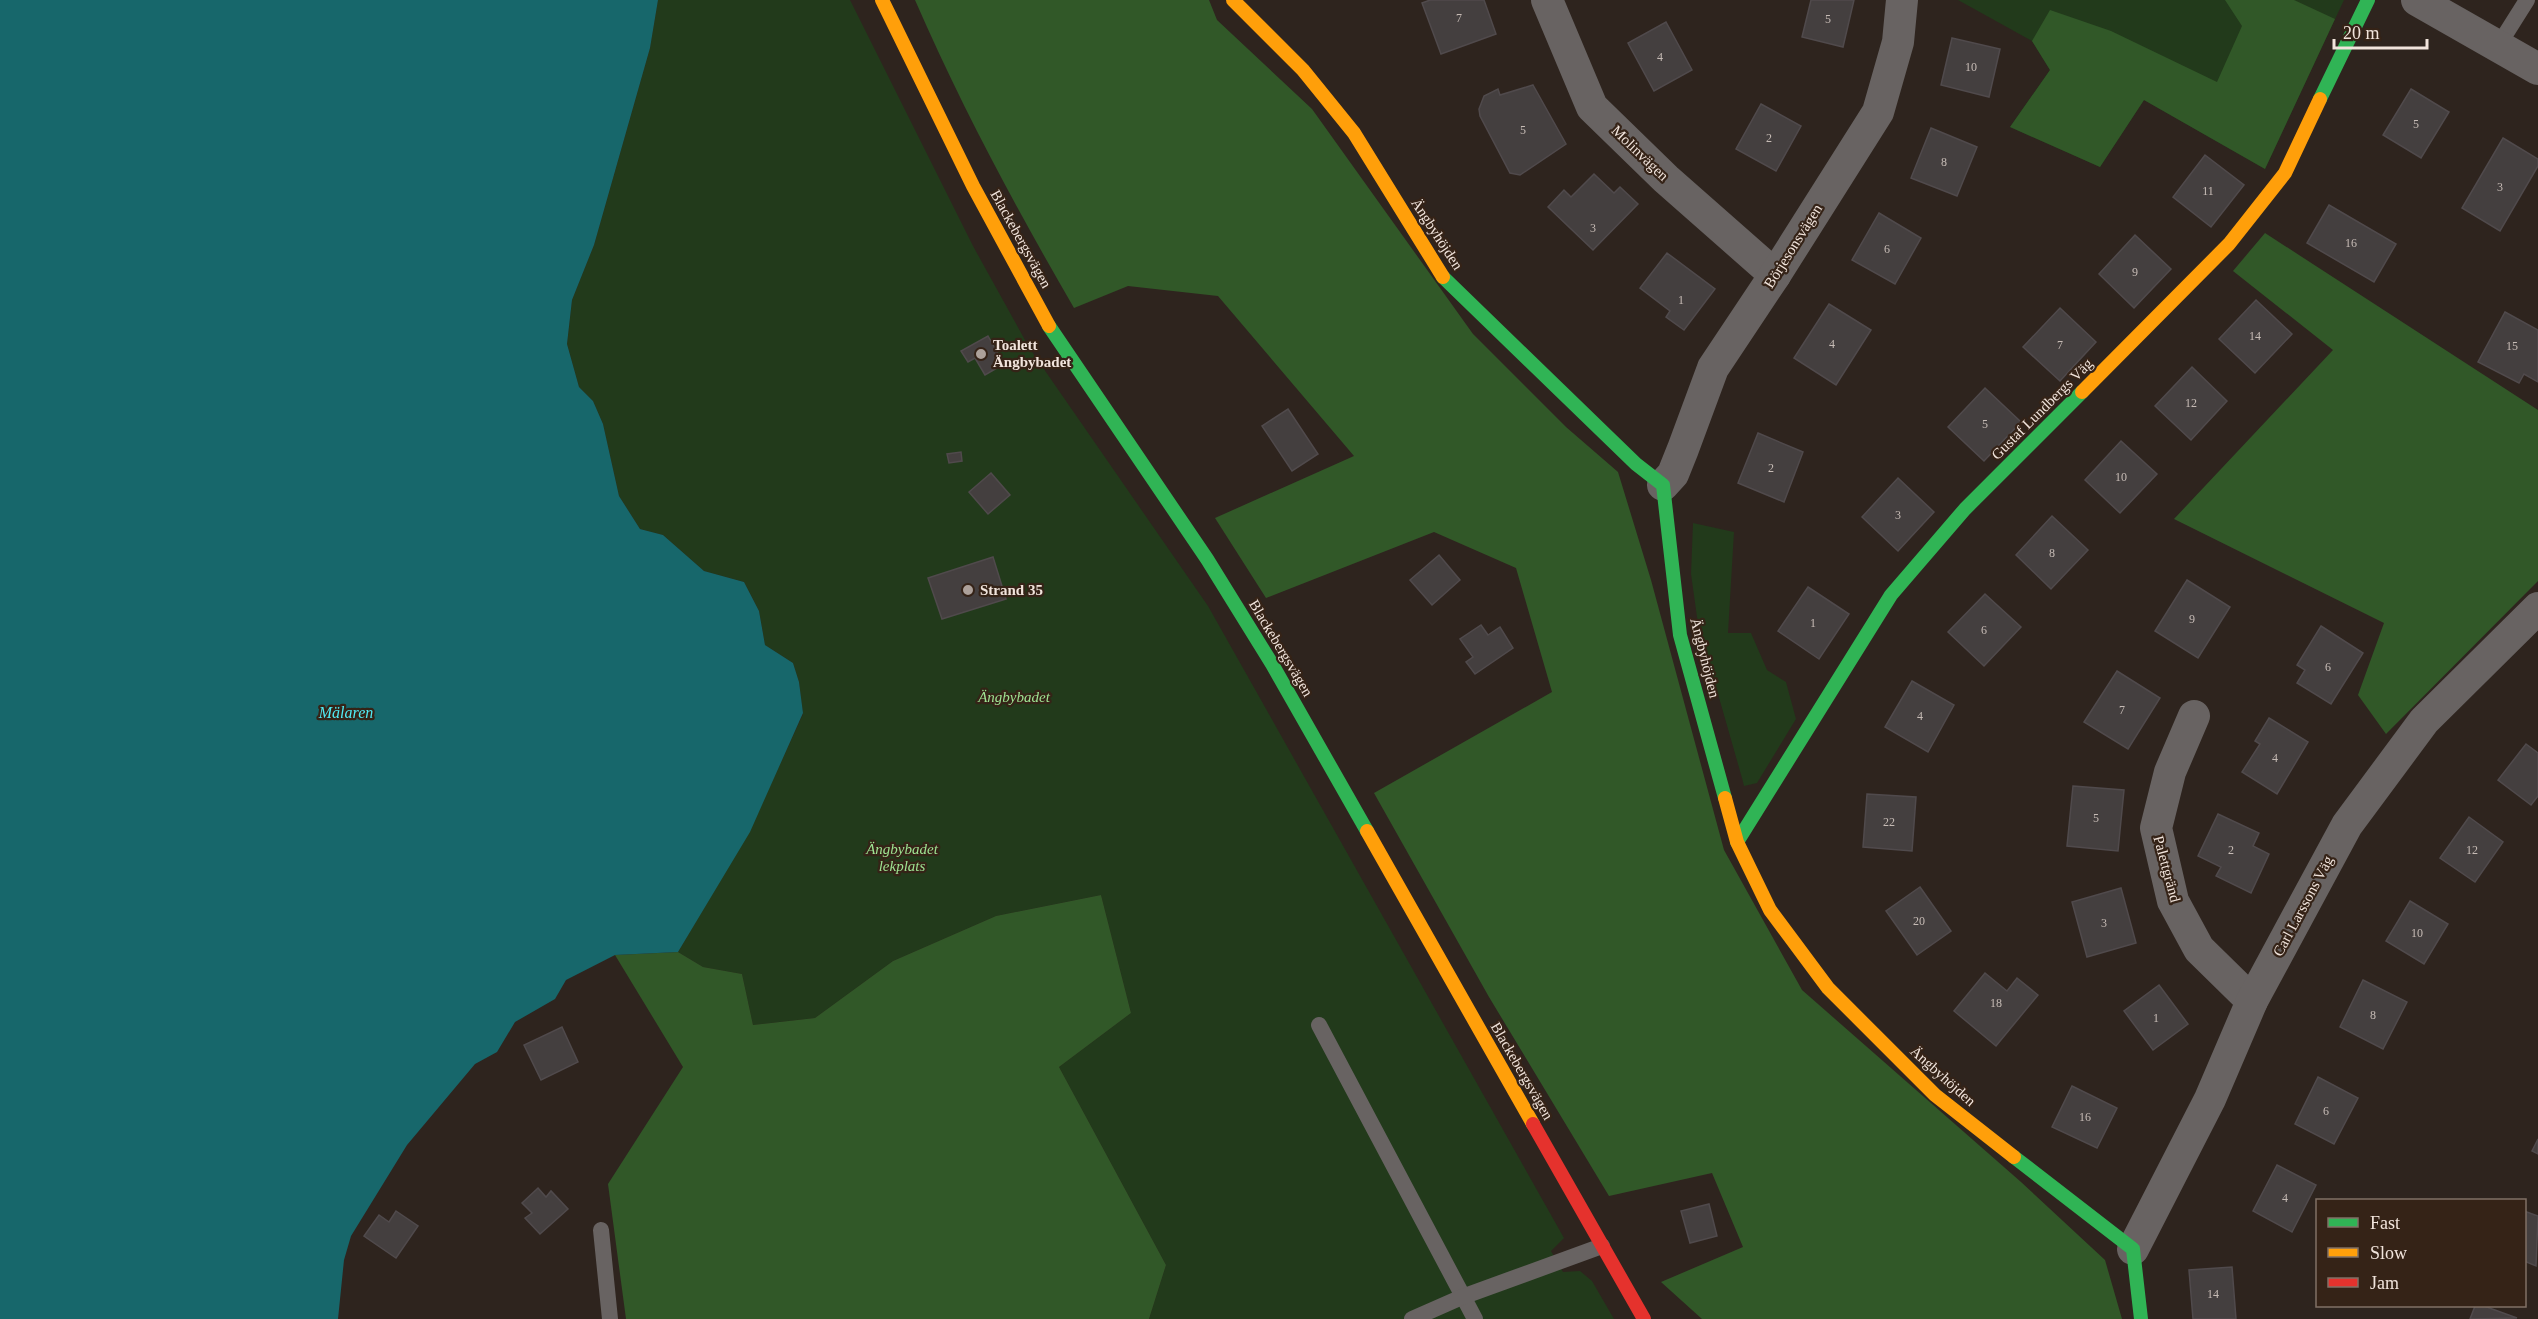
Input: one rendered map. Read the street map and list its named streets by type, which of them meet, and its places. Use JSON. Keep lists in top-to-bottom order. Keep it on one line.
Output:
{"streets":{"street":["Molinvägen","Ängbyhöjden","Blackebergsvägen","Börjesonsvägen","Gustaf Lundbergs Väg","Palettgränd","Carl Larssons Väg"]},"crossings":[["Molinvägen","Börjesonsvägen"],["Ängbyhöjden","Börjesonsvägen"],["Ängbyhöjden","Gustaf Lundbergs Väg"],["Ängbyhöjden","Carl Larssons Väg"],["Palettgränd","Carl Larssons Väg"]],"water":["Mälaren"],"parks":["Ängbybadet","Ängbybadet lekplats"],"places":["Toalett Ängbybadet","Strand 35"],"house_numbers":["7","5","4","10","5","5","2","8","3","11","3","16","6","9","1","14","4","7","15","12","5","2","10","3","8","9","1","6","6","7","4","4","5","22","2","12","20","3","10","18","8","1","6","16","4","14"],"legend":["Fast","Slow","Jam"],"scale_bar":"20 m"}
